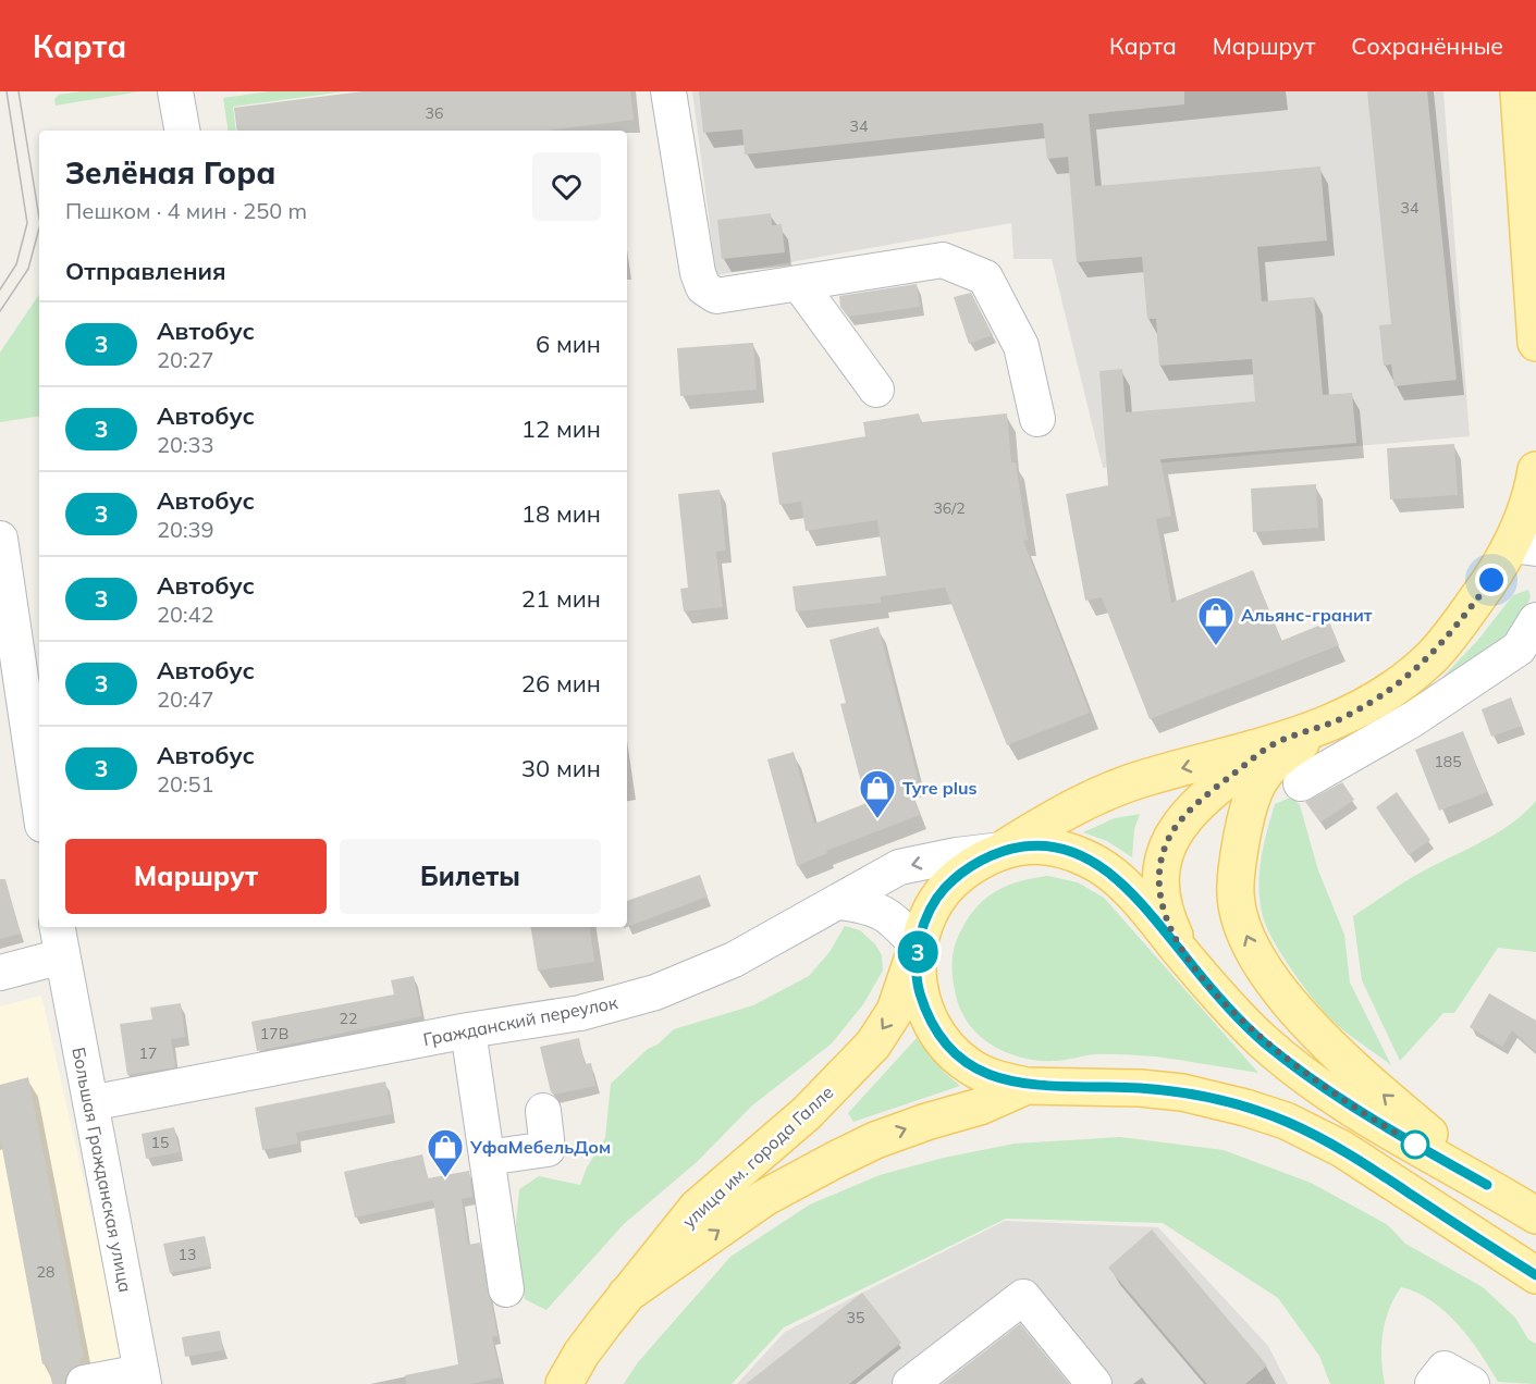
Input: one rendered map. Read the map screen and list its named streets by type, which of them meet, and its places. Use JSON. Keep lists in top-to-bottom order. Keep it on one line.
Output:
{"streets":{"main road":["улица им. города Галле"],"street":["Гражданский переулок","Большая Гражданская улица"]},"crossings":[["Гражданский переулок","улица им. города Галле"],["Гражданский переулок","Большая Гражданская улица"]],"places":{"shop":["Альянс-гранит","Tyre plus","УфаМебельДом"]},"lines":["bus line 3"],"house_numbers":["36","34","34","36/2","185","22","17В","17","15","13","28","35"],"page":{"header":"Карта","nav":["Карта","Маршрут","Сохранённые"],"on_map":"3","heading":[["Зелёная Гора","Пешком · 4 мин · 250 m"],"Отправления"],"list":[{"mark":"3","name":"Автобус","note":"20:27","value":"6 мин"},{"mark":"3","name":"Автобус","note":"20:33","value":"12 мин"},{"mark":"3","name":"Автобус","note":"20:39","value":"18 мин"},{"mark":"3","name":"Автобус","note":"20:42","value":"21 мин"},{"mark":"3","name":"Автобус","note":"20:47","value":"26 мин"},{"mark":"3","name":"Автобус","note":"20:51","value":"30 мин"}],"buttons":["Маршрут","Билеты"]}}
